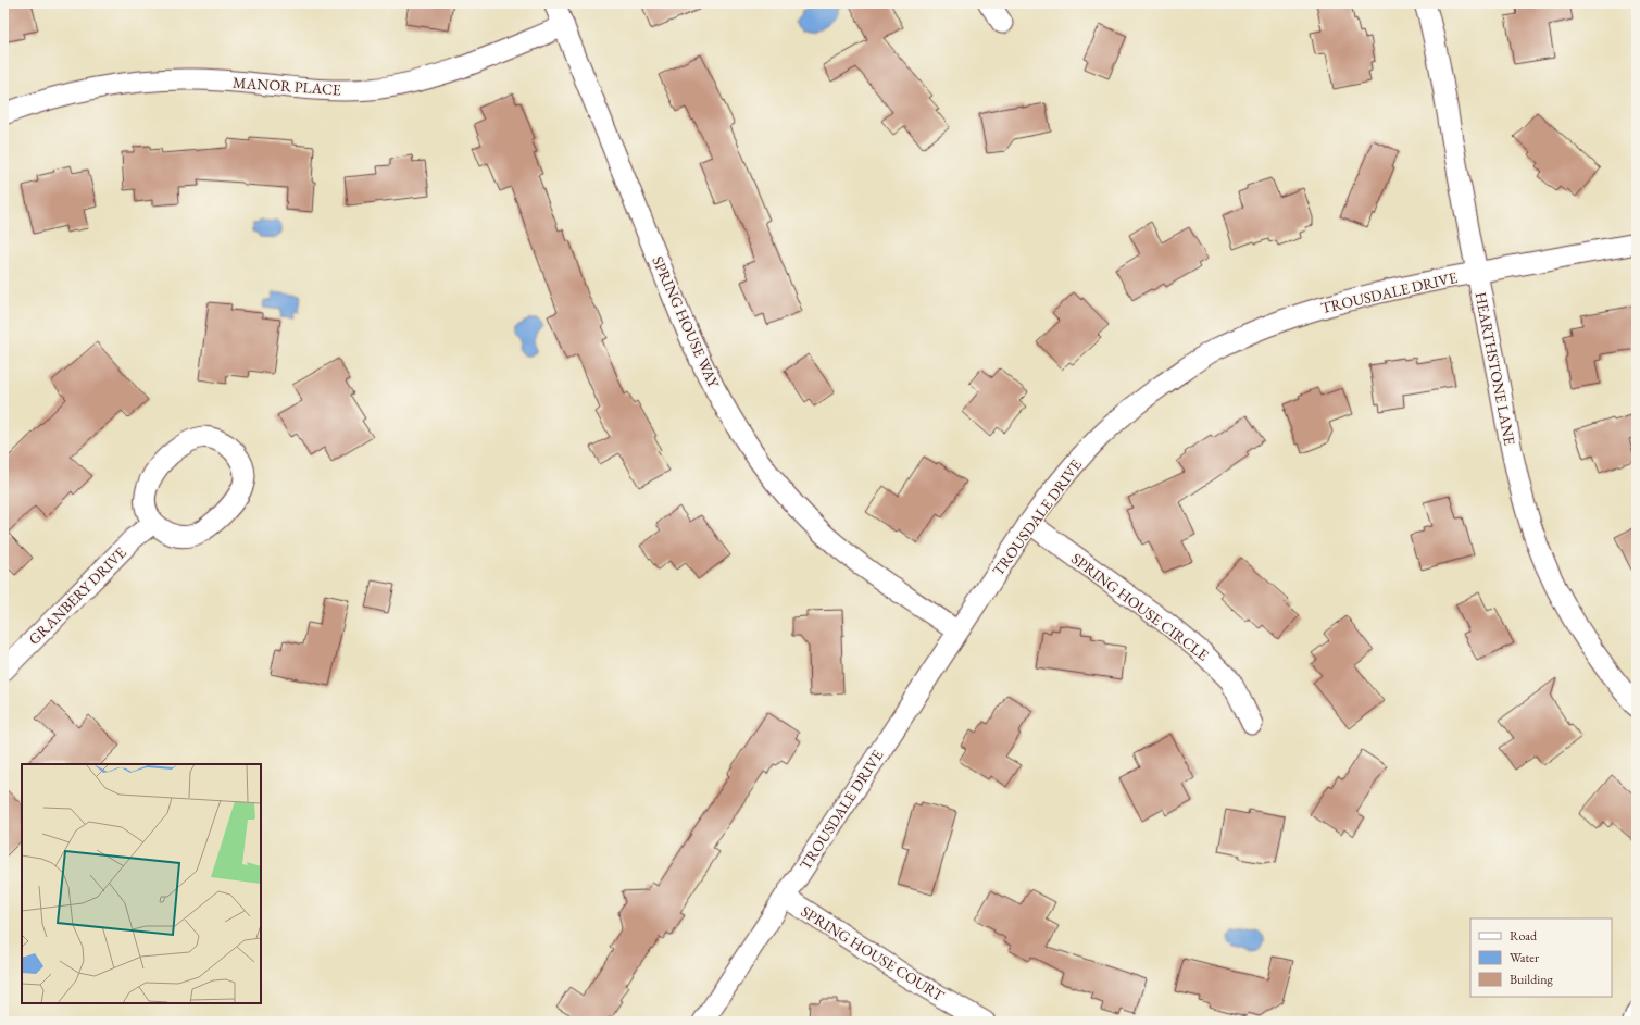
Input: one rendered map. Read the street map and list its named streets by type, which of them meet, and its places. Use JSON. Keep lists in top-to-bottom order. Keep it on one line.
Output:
{"streets":{"street":["MANOR PLACE","TROUSDALE DRIVE","SPRING HOUSE WAY","HEARTHSTONE LANE","GRANBERY DRIVE","SPRING HOUSE CIRCLE","SPRING HOUSE COURT"]},"crossings":[["MANOR PLACE","SPRING HOUSE WAY"],["TROUSDALE DRIVE","SPRING HOUSE WAY"],["TROUSDALE DRIVE","HEARTHSTONE LANE"],["TROUSDALE DRIVE","SPRING HOUSE CIRCLE"],["TROUSDALE DRIVE","SPRING HOUSE COURT"]],"legend":["Road","Water","Building"]}
